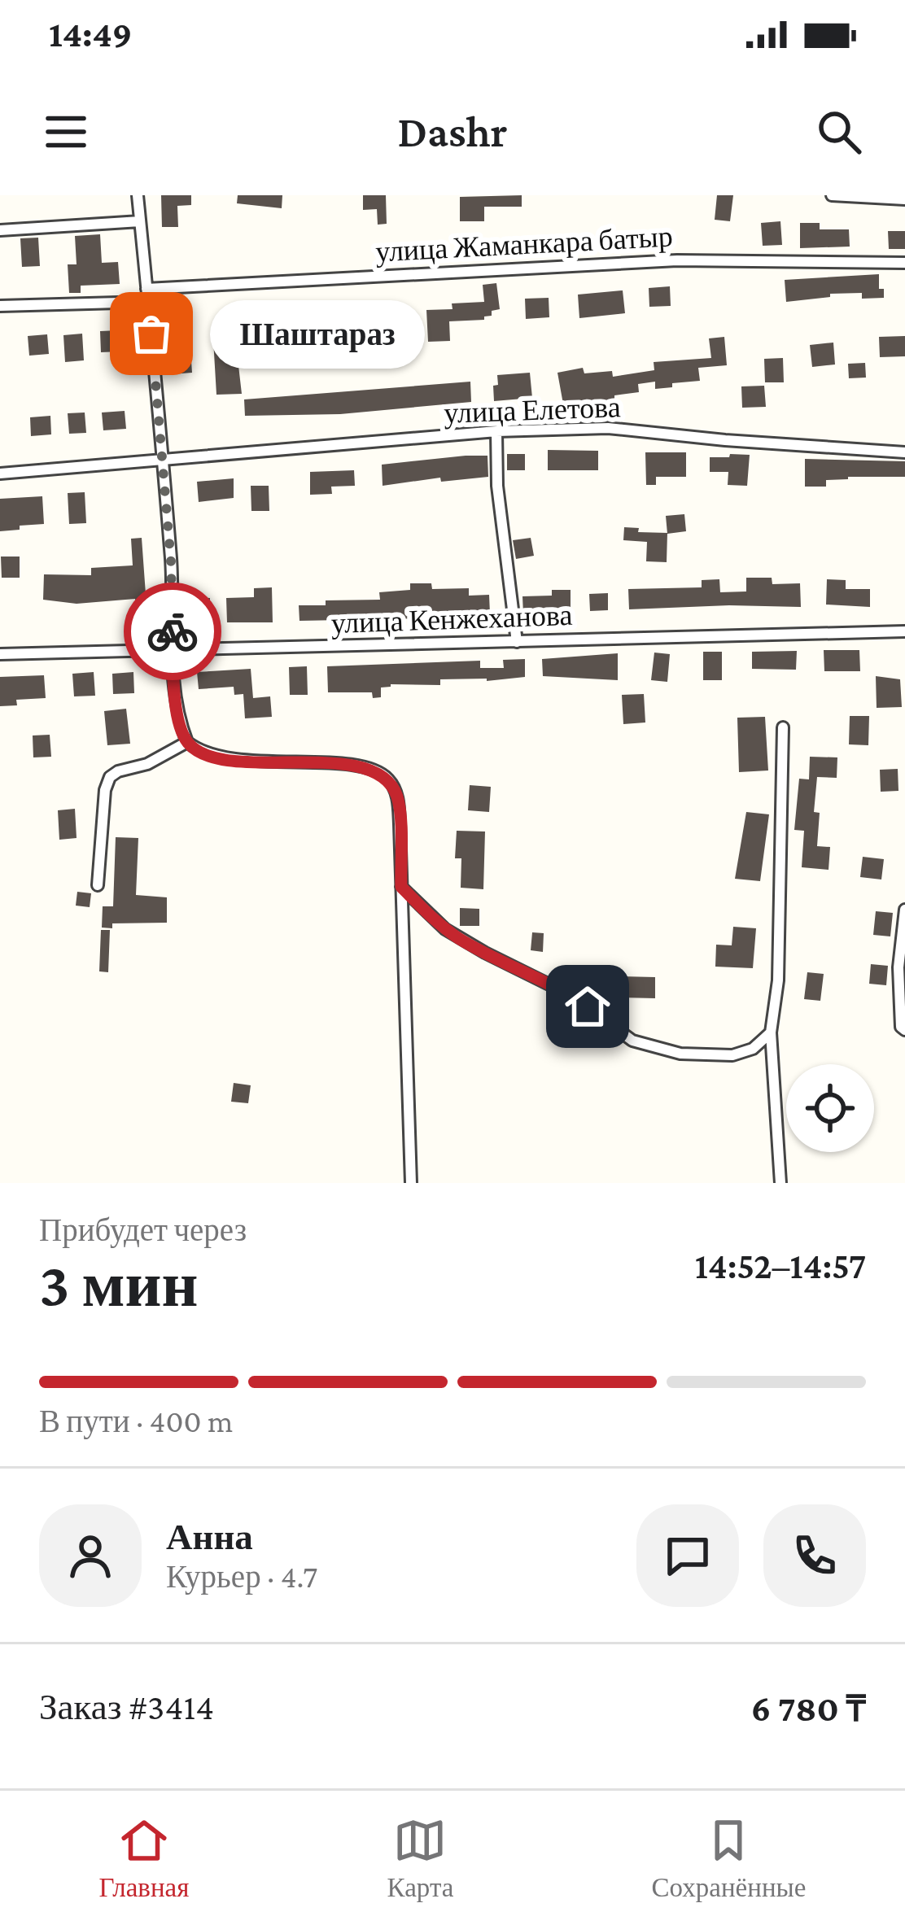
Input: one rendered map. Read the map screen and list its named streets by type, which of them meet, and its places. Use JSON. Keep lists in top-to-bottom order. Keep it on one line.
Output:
{"streets":{"street":["улица Жаманкара батыр","улица Елетова","улица Кенжеханова"]},"places":["Шаштараз"],"page":{"status":"14:49","header":"Dashr","bubble":"Шаштараз","heading":["3 мин","Прибудет через","14:52–14:57"],"panel":["Анна","Курьер · 4.7","Заказ #3414","6 780 ₸"],"bar":"В пути · 400 m","tabs":["Главная","Карта","Сохранённые"]}}
